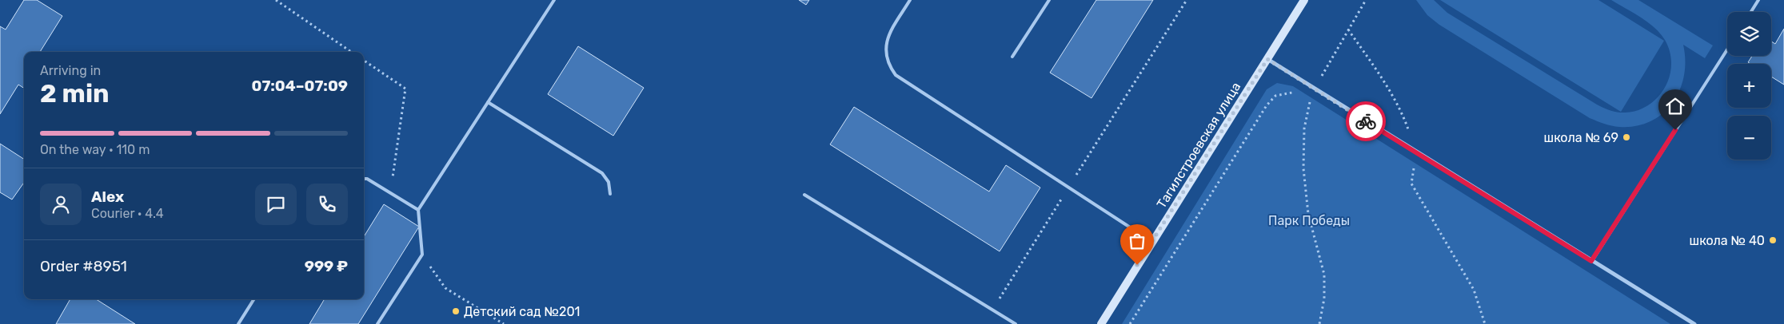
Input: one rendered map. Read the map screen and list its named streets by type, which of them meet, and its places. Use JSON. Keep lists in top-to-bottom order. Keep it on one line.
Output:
{"streets":{"street":["Тагилстроевская улица"]},"parks":["Парк Победы"],"places":["школа № 69","школа № 40","Детский сад №201"],"page":{"map_buttons":["+","−"],"heading":["2 min","Arriving in","07:04–07:09"],"panel":["Alex","Courier · 4.4","Order #8951","999 ₽"],"bar":"On the way · 110 m"}}
